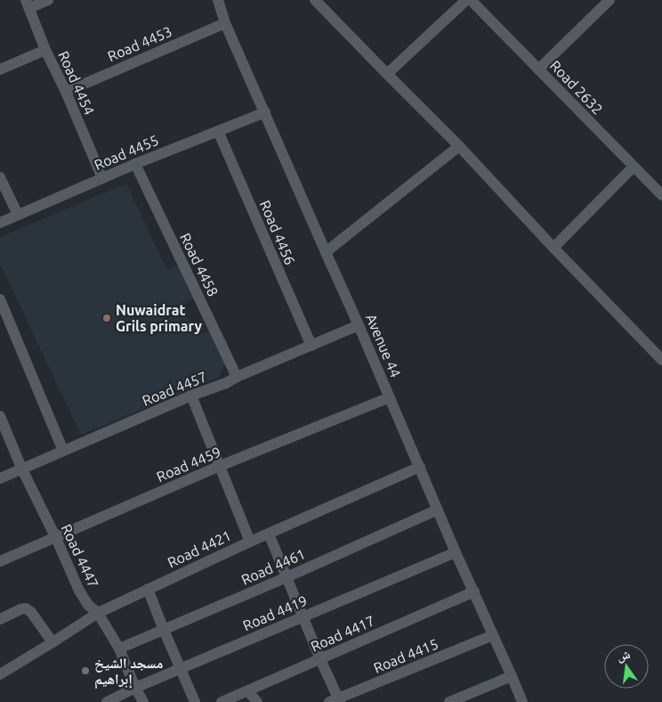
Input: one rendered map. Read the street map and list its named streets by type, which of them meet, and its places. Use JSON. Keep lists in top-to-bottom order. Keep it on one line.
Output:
{"streets":{"street":["Road 4453","Road 4454","Road 2632","Road 4455","Road 4456","Road 4458","Avenue 44","Road 4457","Road 4459","Road 4421","Road 4447","Road 4461","Road 4419","Road 4417","Road 4415"]},"crossings":[["Road 4453","Road 4454"],["Road 4453","Avenue 44"],["Road 4454","Road 4455"],["Road 4455","Road 4456"],["Road 4455","Road 4458"],["Road 4455","Avenue 44"],["Road 4456","Road 4457"],["Road 4458","Road 4457"],["Avenue 44","Road 4457"],["Avenue 44","Road 4459"],["Avenue 44","Road 4421"],["Avenue 44","Road 4461"],["Avenue 44","Road 4419"],["Avenue 44","Road 4417"],["Avenue 44","Road 4415"],["Road 4457","Road 4447"],["Road 4459","Road 4447"],["Road 4421","Road 4447"],["Road 4447","Road 4461"],["Road 4447","Road 4419"]],"places":["Nuwaidrat Grils primary","مسجد الشيخ إبراهيم"],"north":"top"}
